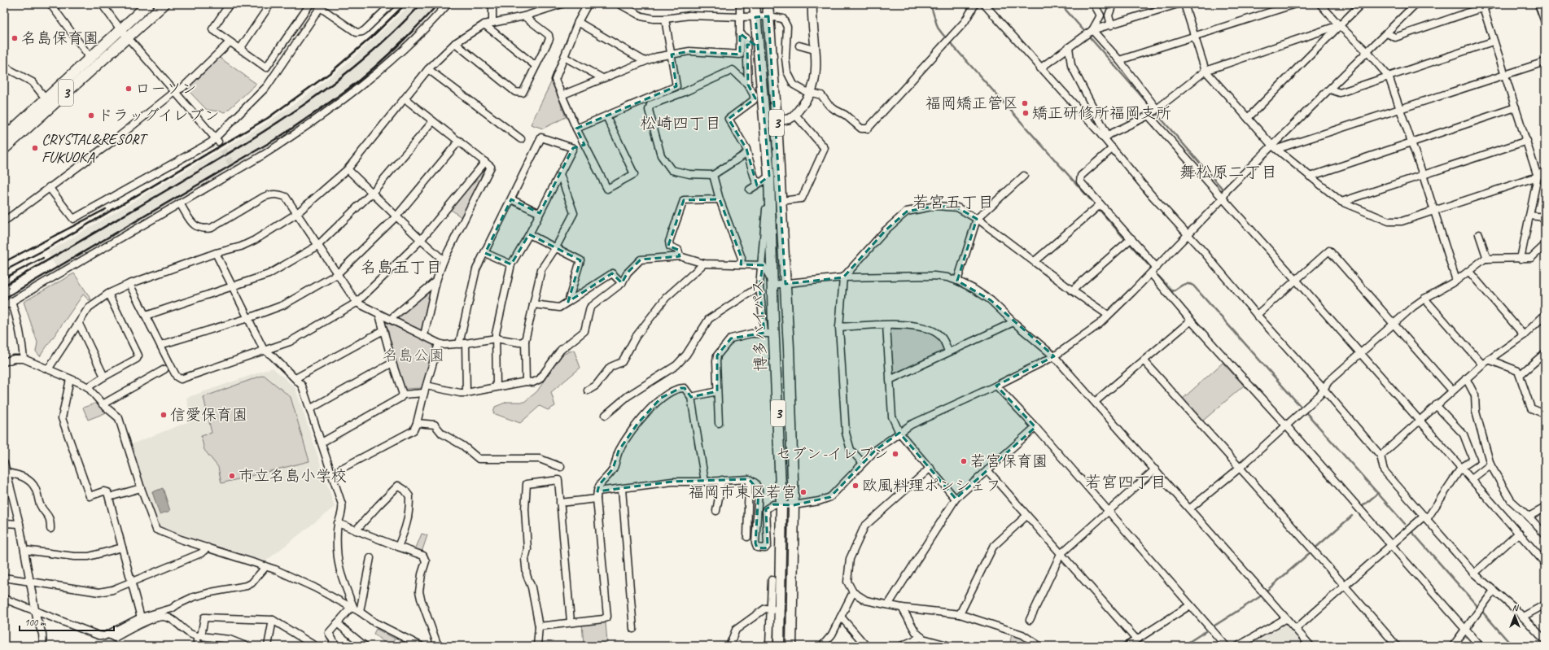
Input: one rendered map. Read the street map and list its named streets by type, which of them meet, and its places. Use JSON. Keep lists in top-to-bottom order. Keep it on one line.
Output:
{"streets":{"highway":["3","博多バイパス"]},"districts":["松崎四丁目","舞松原二丁目","若宮五丁目","名島五丁目","若宮四丁目"],"parks":["名島公園"],"places":["名島保育園","ローソン","福岡矯正管区","矯正研修所福岡支所","ドラッグイレブン","CRYSTAL&RESORT FUKUOKA","信愛保育園","セブン-イレブン","若宮保育園","市立名島小学校","欧風料理ポンシェフ","福岡市東区若宮"],"scale_bar":"100 m","north":"top"}
